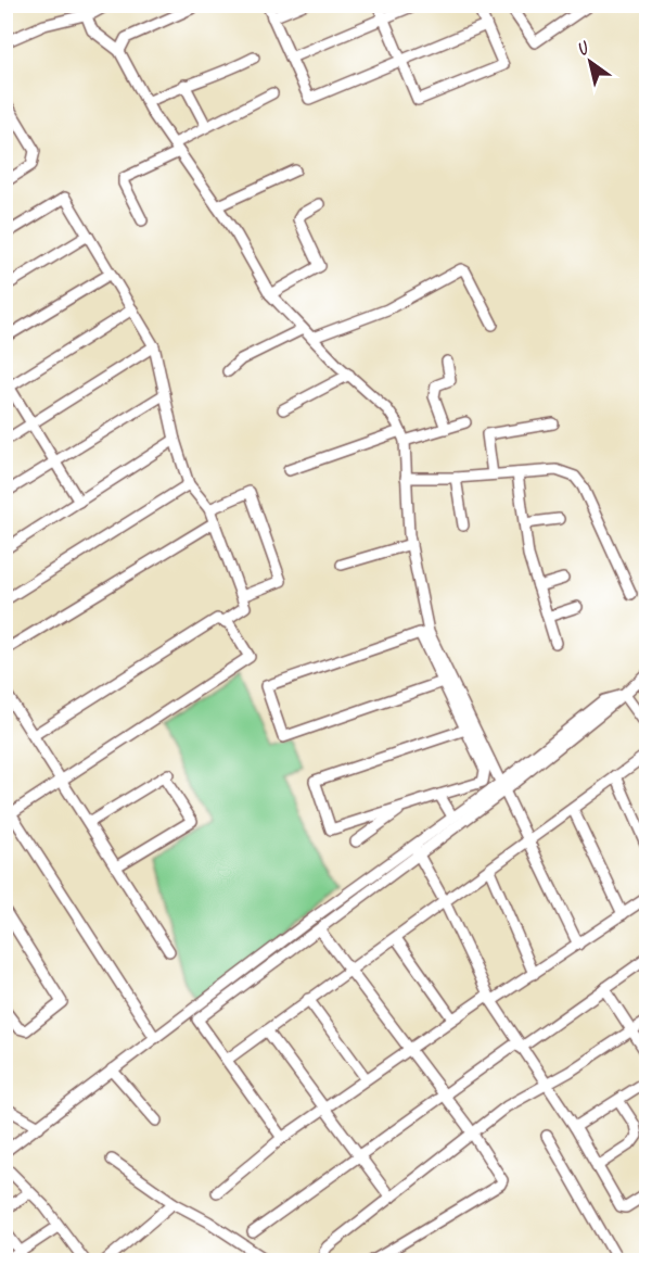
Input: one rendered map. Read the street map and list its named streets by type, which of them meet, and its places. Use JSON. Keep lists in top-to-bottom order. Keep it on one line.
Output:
{"north":"top left"}
